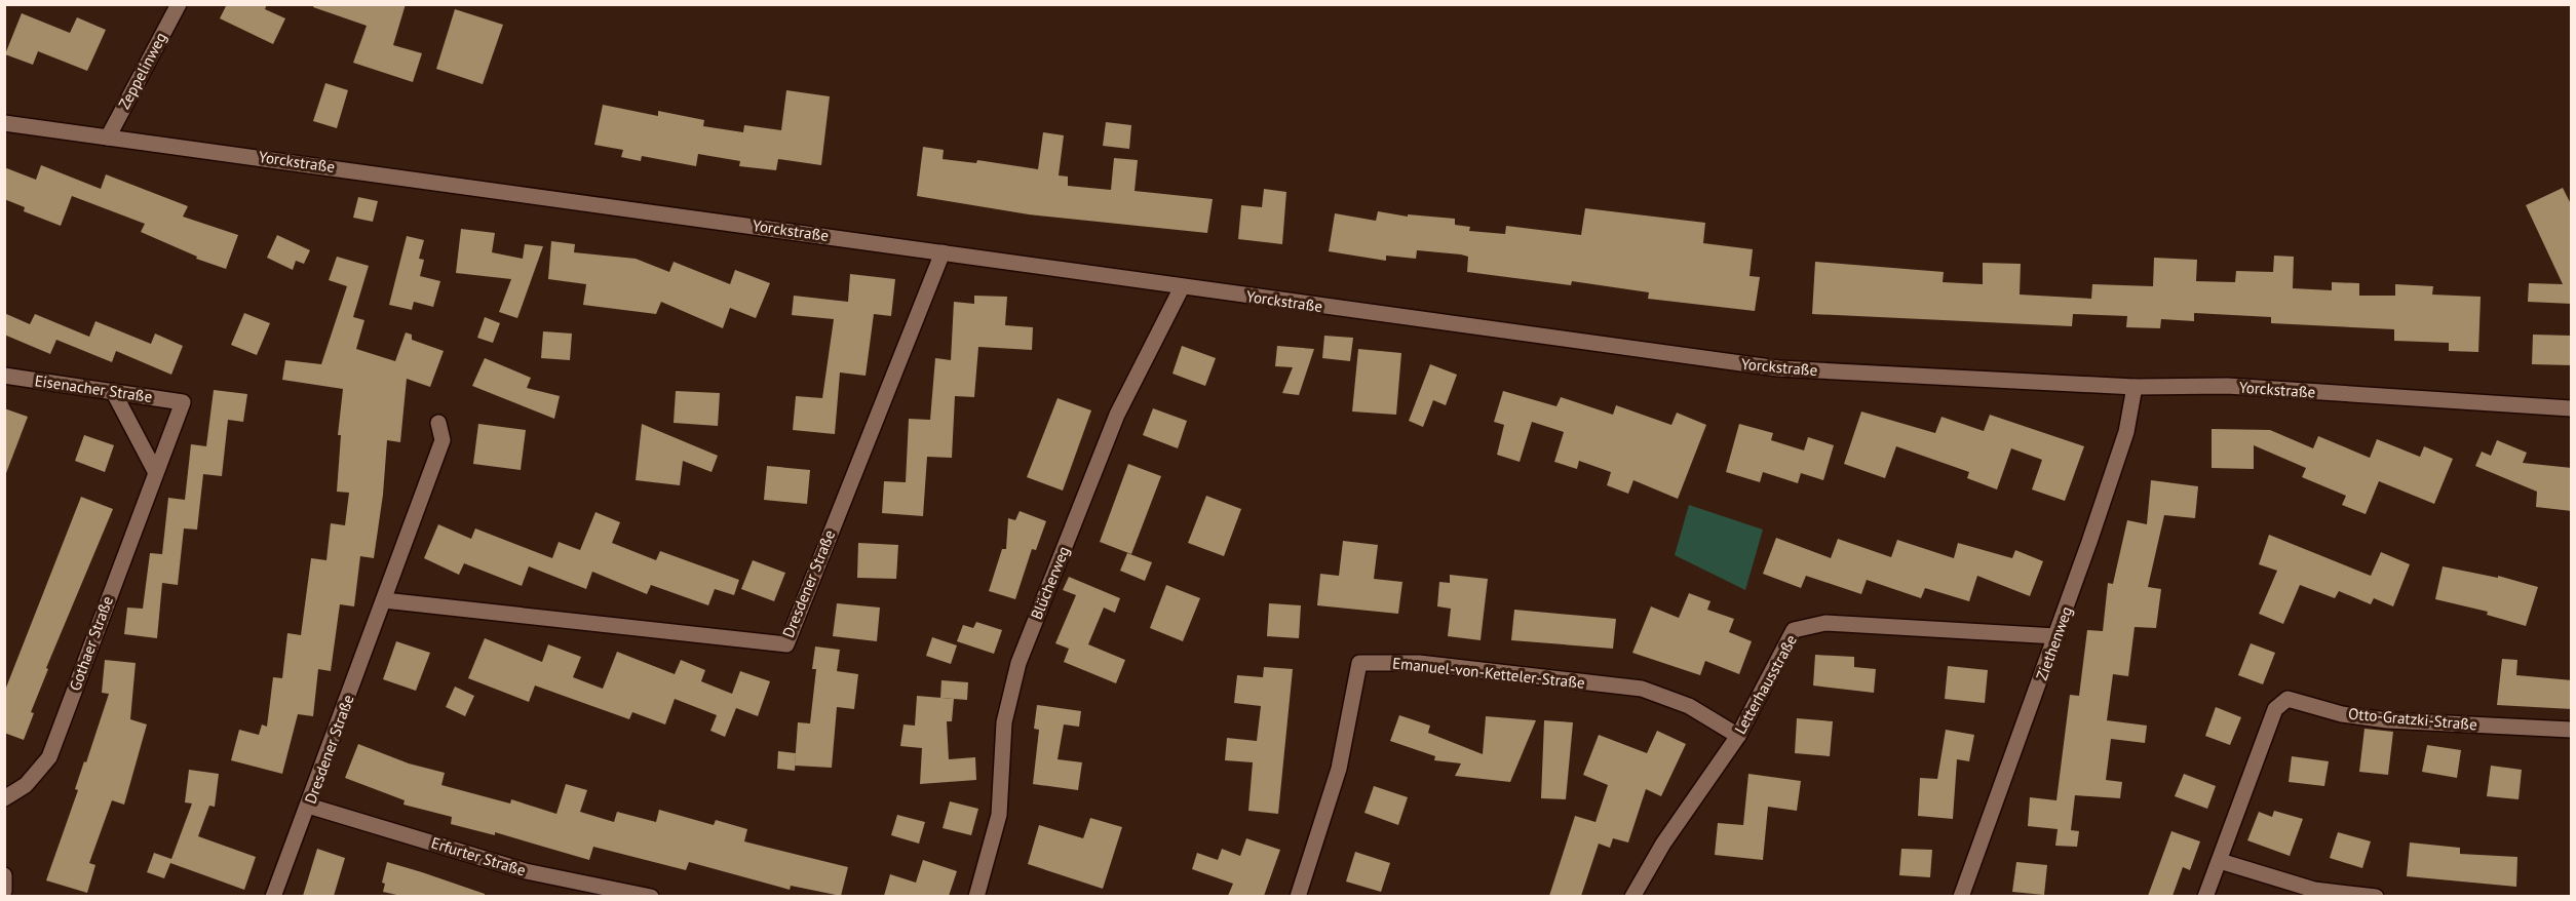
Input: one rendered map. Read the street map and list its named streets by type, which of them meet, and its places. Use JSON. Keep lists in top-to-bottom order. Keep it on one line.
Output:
{"streets":{"street":["Zeppelinweg","Yorckstraße","Eisenacher Straße","Blücherweg","Dresdener Straße","Gothaer Straße","Ziethenweg","Emanuel-von-Ketteler-Straße","Letterhausstraße","Otto-Gratzki-Straße","Erfurter Straße"]},"crossings":[["Zeppelinweg","Yorckstraße"],["Yorckstraße","Blücherweg"],["Yorckstraße","Dresdener Straße"],["Yorckstraße","Ziethenweg"],["Eisenacher Straße","Gothaer Straße"],["Dresdener Straße","Erfurter Straße"],["Ziethenweg","Letterhausstraße"],["Emanuel-von-Ketteler-Straße","Letterhausstraße"]]}
